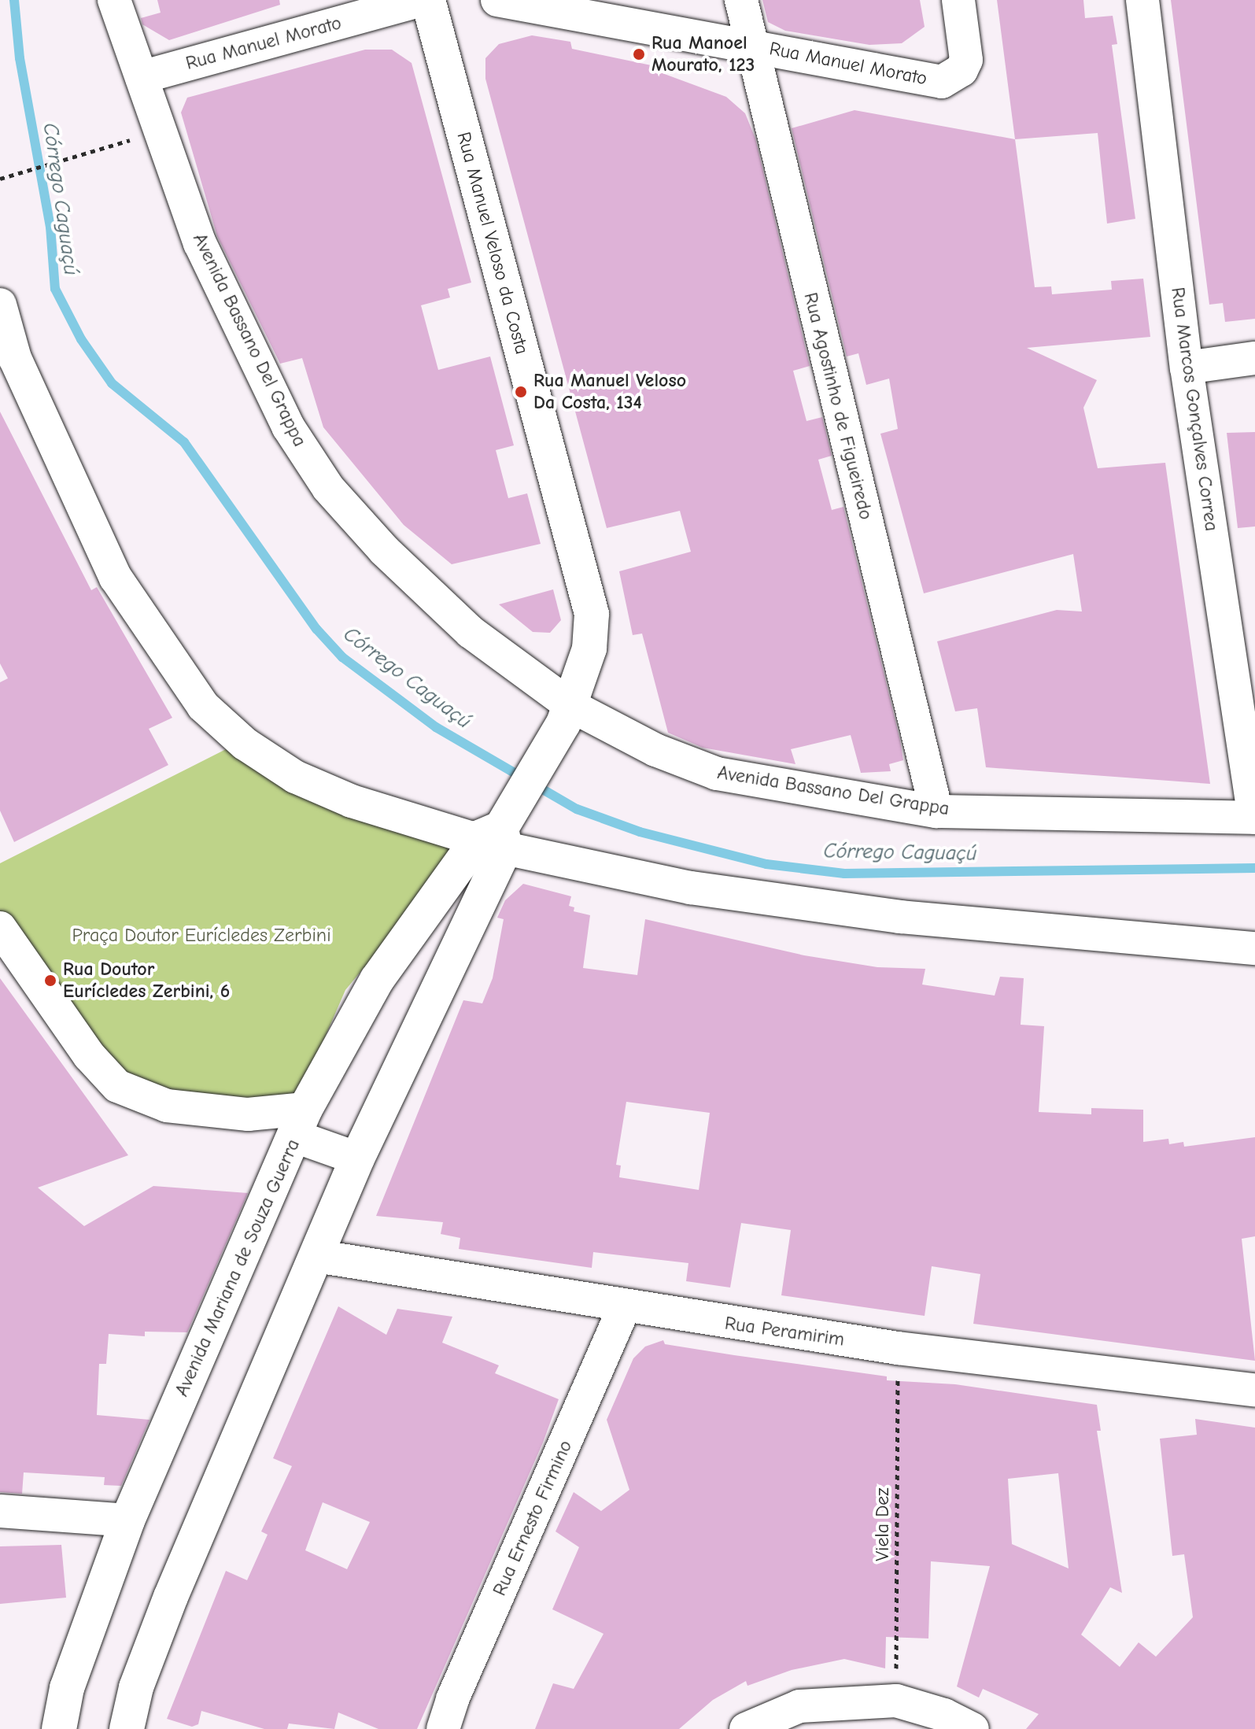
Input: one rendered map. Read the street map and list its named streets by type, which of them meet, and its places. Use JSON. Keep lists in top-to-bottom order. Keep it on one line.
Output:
{"streets":{"main road":["Rua Manuel Veloso da Costa","Avenida Mariana de Souza Guerra"],"street":["Rua Manuel Morato","Avenida Bassano Del Grappa","Rua Agostinho de Figueiredo","Rua Marcos Gonçalves Correa","Rua Peramirim","Rua Ernesto Firmino"],"path":["Viela Dez"]},"crossings":[["Rua Manuel Morato","Avenida Bassano Del Grappa"],["Rua Manuel Morato","Rua Agostinho de Figueiredo"],["Rua Manuel Veloso da Costa","Avenida Bassano Del Grappa"],["Rua Manuel Veloso da Costa","Avenida Mariana de Souza Guerra"],["Avenida Bassano Del Grappa","Rua Agostinho de Figueiredo"],["Avenida Bassano Del Grappa","Rua Marcos Gonçalves Correa"],["Rua Peramirim","Rua Ernesto Firmino"],["Rua Peramirim","Viela Dez"]],"water":["Córrego Caguaçú"],"parks":["Praça Doutor Eurícledes Zerbini"],"places":["Rua Manoel Mourato, 123","Rua Manuel Veloso Da Costa, 134","Rua Doutor Eurícledes Zerbini, 6"]}
